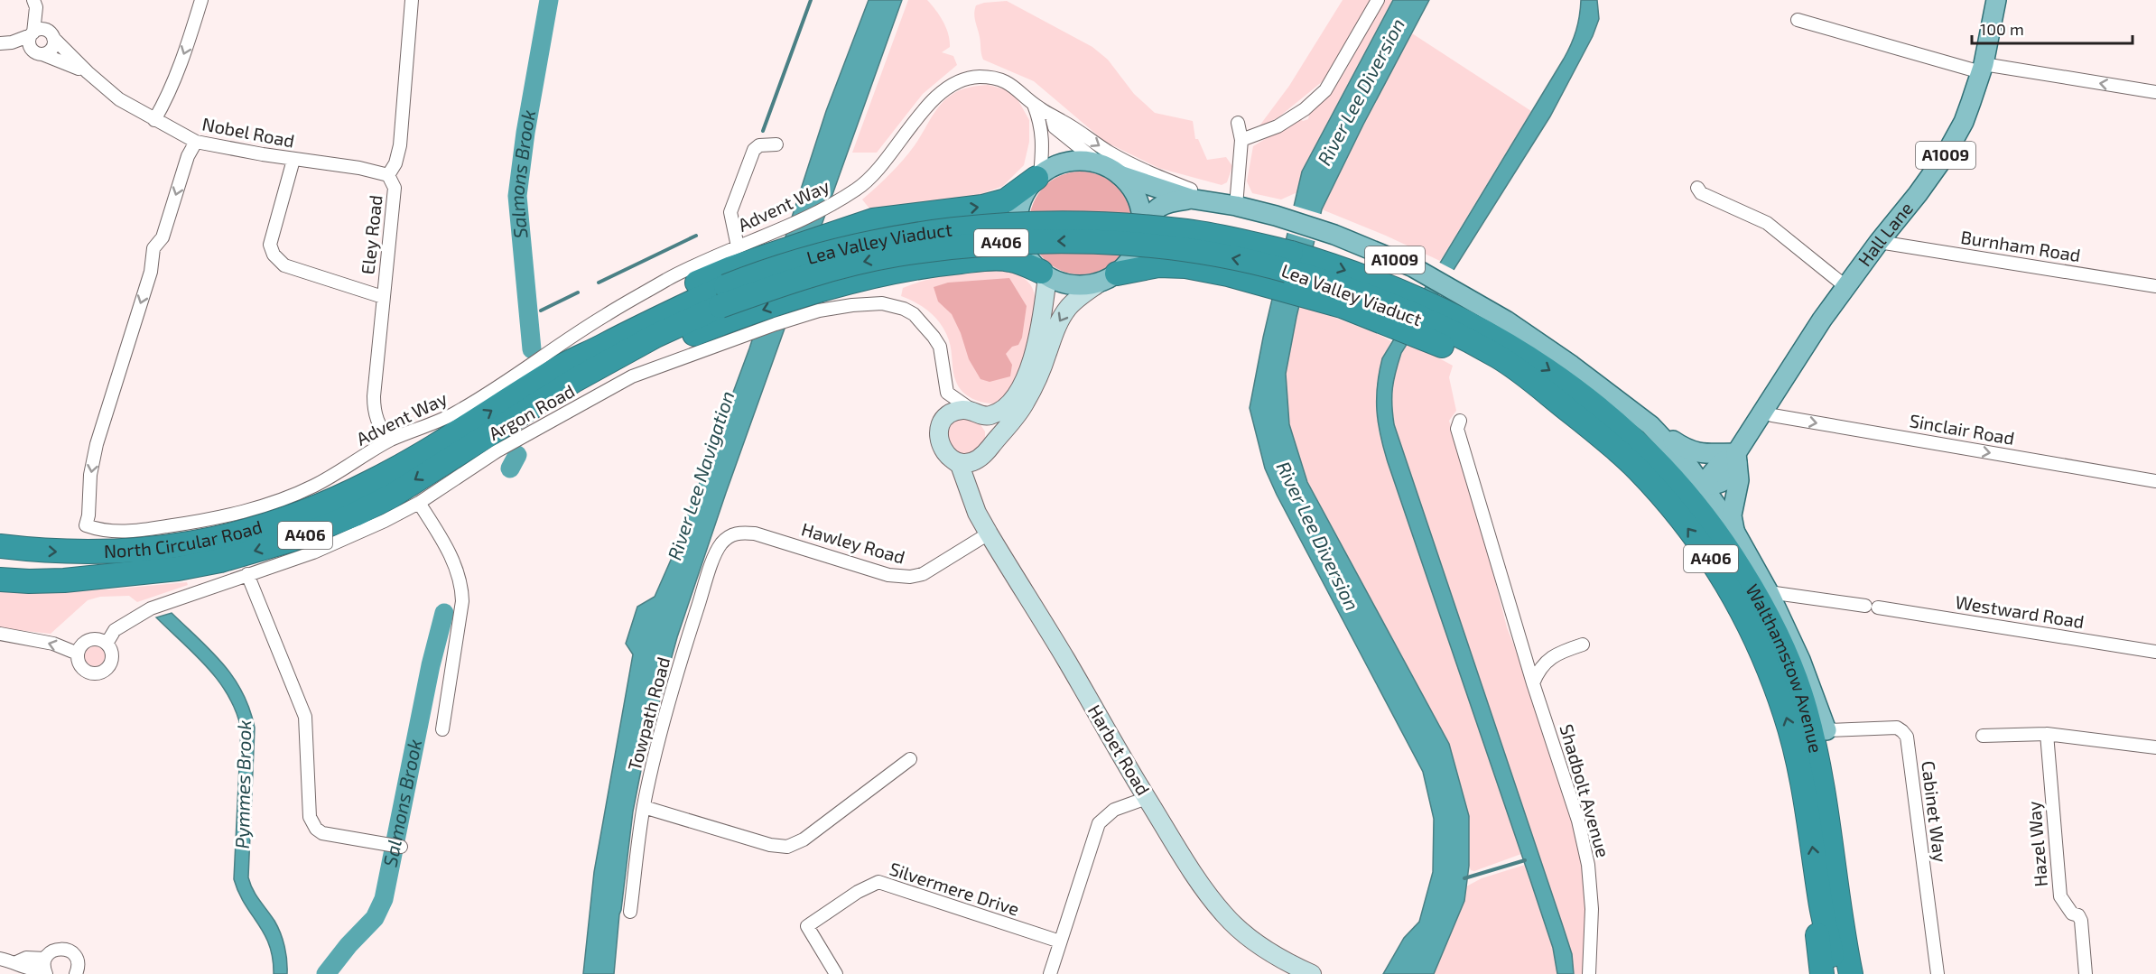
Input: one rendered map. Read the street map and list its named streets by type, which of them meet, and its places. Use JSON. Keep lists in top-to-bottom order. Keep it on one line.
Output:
{"streets":{"highway":["A406","Lea Valley Viaduct","North Circular Road","Walthamstow Avenue"],"main road":["A1009","Hall Lane"],"street":["Nobel Road","Advent Way","Eley Road","Burnham Road","Argon Road","Sinclair Road","Hawley Road","Westward Road","Towpath Road","Harbet Road","Shadbolt Avenue","Cabinet Way","Hazel Way","Silvermere Drive"]},"crossings":[["Nobel Road","Advent Way"],["Nobel Road","Eley Road"],["A1009","Advent Way"],["A1009","Hall Lane"],["A1009","A406"],["A1009","Lea Valley Viaduct"],["A1009","Walthamstow Avenue"],["Advent Way","Eley Road"],["Hall Lane","Burnham Road"],["Hall Lane","Sinclair Road"],["A406","Lea Valley Viaduct"],["A406","North Circular Road"],["A406","Walthamstow Avenue"],["Lea Valley Viaduct","North Circular Road"],["Lea Valley Viaduct","Walthamstow Avenue"],["Argon Road","Harbet Road"],["Hawley Road","Towpath Road"],["Hawley Road","Harbet Road"]],"one_way":["Sinclair Road"],"water":["River Lee Diversion","Salmons Brook","River Lee Navigation","Pymmes Brook"],"scale_bar":"100 m"}
